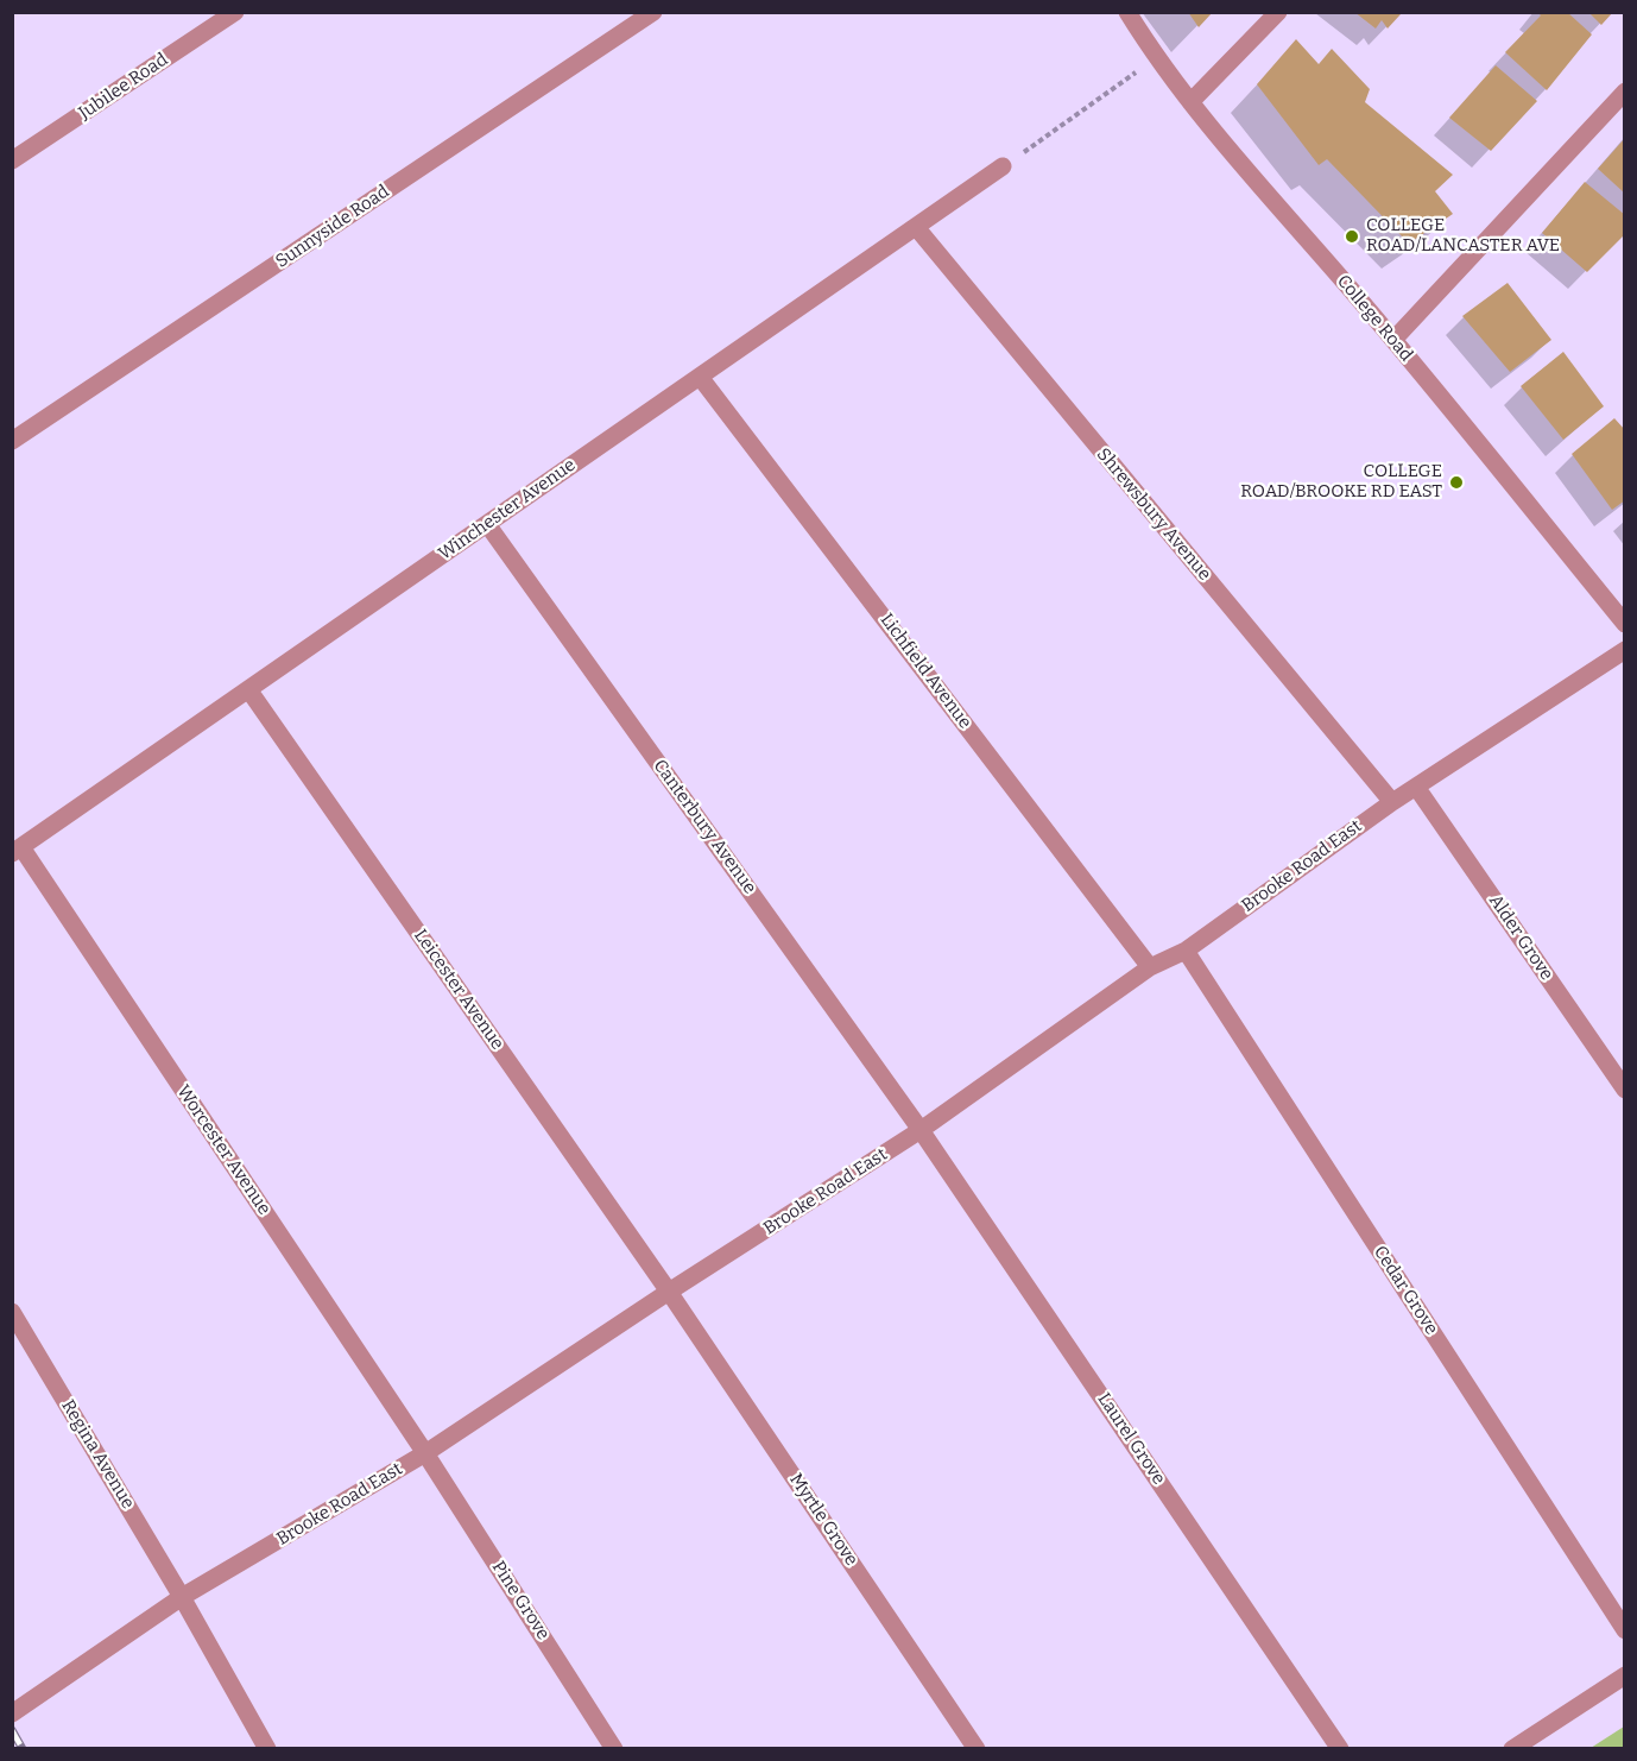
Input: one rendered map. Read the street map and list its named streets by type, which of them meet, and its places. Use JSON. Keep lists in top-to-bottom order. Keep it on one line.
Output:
{"streets":{"street":["Jubilee Road","Sunnyside Road","College Road","Winchester Avenue","Shrewsbury Avenue","Lichfield Avenue","Canterbury Avenue","Brooke Road East","Alder Grove","Leicester Avenue","Worcester Avenue","Cedar Grove","Laurel Grove","Regina Avenue","Myrtle Grove","Pine Grove"]},"crossings":[["Winchester Avenue","Shrewsbury Avenue"],["Winchester Avenue","Lichfield Avenue"],["Winchester Avenue","Canterbury Avenue"],["Winchester Avenue","Leicester Avenue"],["Winchester Avenue","Worcester Avenue"],["Shrewsbury Avenue","Brooke Road East"],["Lichfield Avenue","Brooke Road East"],["Canterbury Avenue","Brooke Road East"],["Canterbury Avenue","Laurel Grove"],["Brooke Road East","Alder Grove"],["Brooke Road East","Leicester Avenue"],["Brooke Road East","Worcester Avenue"],["Brooke Road East","Cedar Grove"],["Brooke Road East","Laurel Grove"],["Brooke Road East","Regina Avenue"],["Brooke Road East","Myrtle Grove"],["Brooke Road East","Pine Grove"],["Leicester Avenue","Myrtle Grove"],["Worcester Avenue","Pine Grove"]],"places":["COLLEGE ROAD/LANCASTER AVE","COLLEGE ROAD/BROOKE RD EAST"]}
